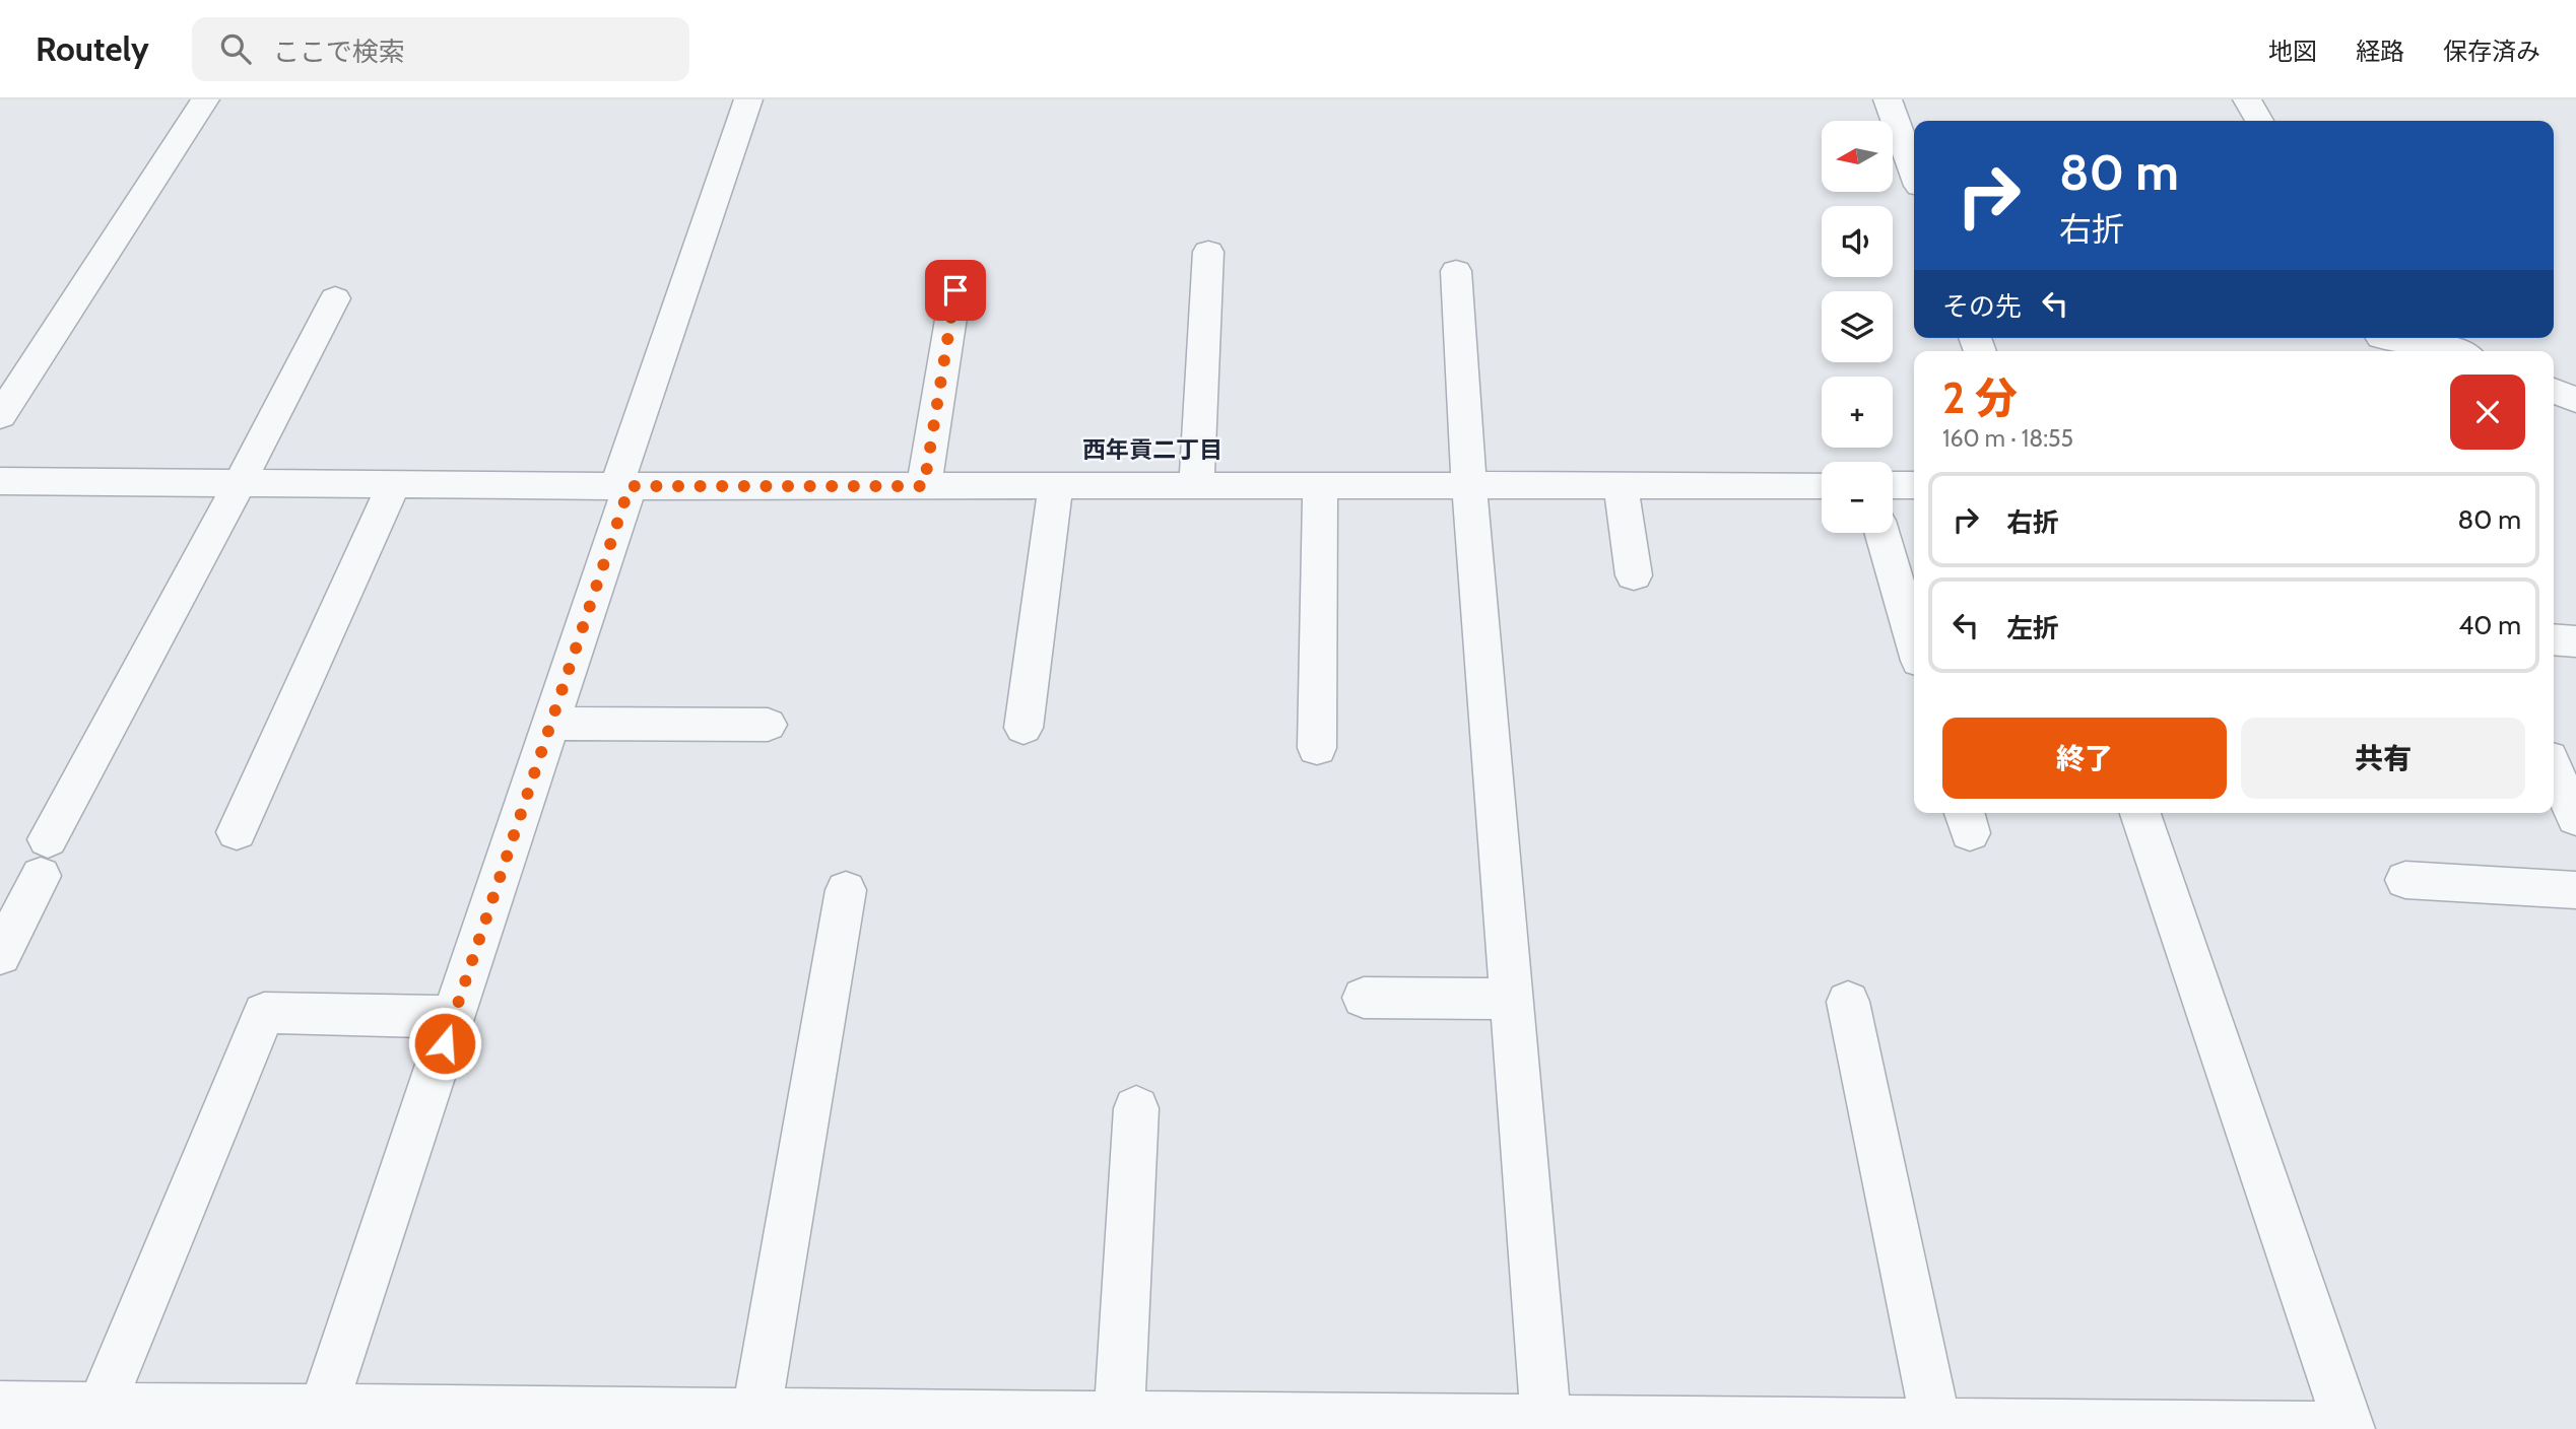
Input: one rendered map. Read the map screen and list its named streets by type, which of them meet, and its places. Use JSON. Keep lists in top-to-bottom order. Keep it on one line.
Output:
{"districts":["西年貢二丁目"],"north":"left","page":{"header":"Routely","search":"ここで検索","nav":["地図","経路","保存済み"],"map_buttons":["+","−"],"turn":["80 m","右折"],"then":"その先","heading":["2 分","160 m · 18:55"],"list":[{"name":"右折","value":"80 m"},{"name":"左折","value":"40 m"}],"buttons":["終了","共有"]}}
